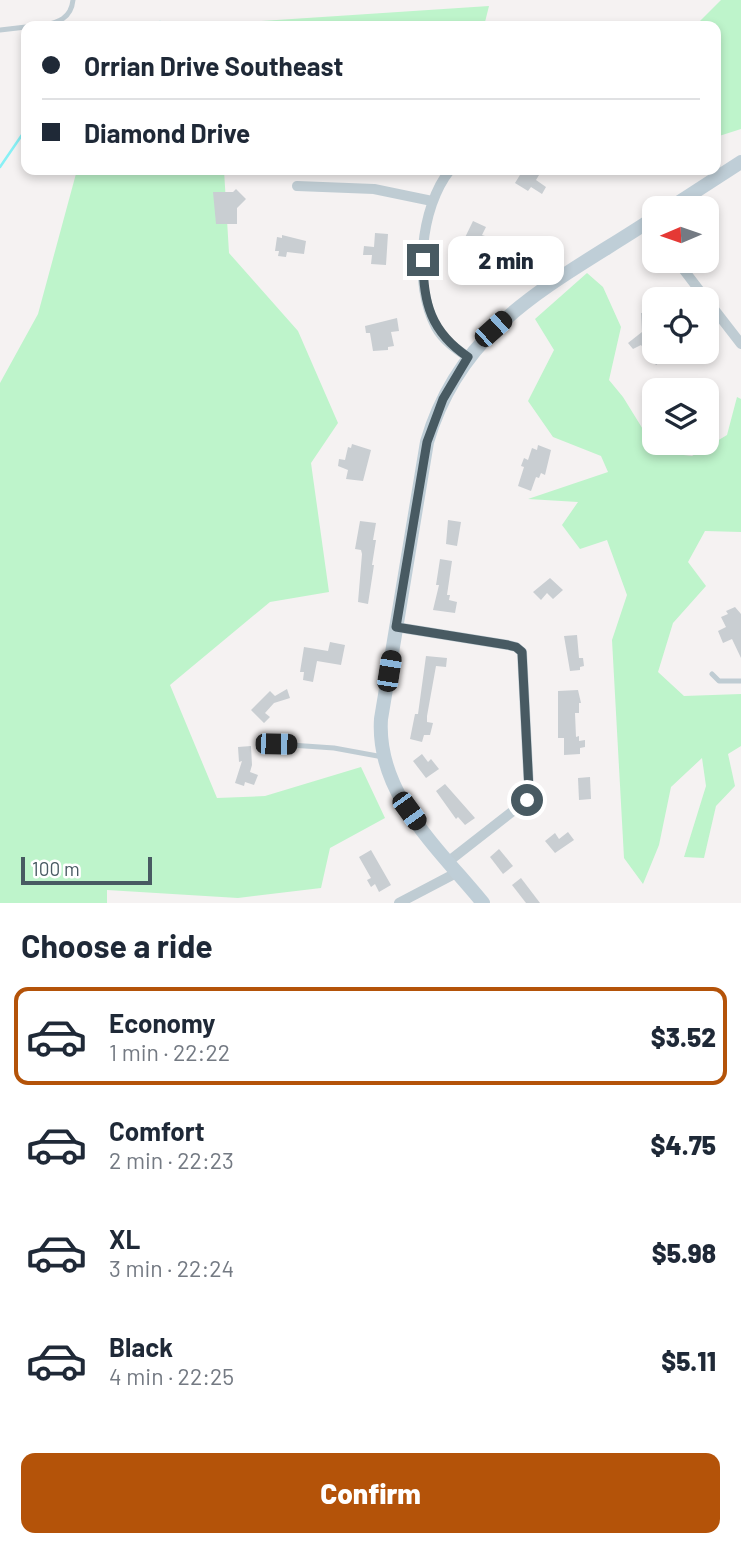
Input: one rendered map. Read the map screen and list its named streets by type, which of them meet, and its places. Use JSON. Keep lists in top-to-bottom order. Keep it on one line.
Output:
{"scale_bar":"100 m","north":"left","page":{"banner":["Orrian Drive Southeast","Diamond Drive"],"bubble":"2 min","scale":"100 m","heading":"Choose a ride","list":[{"name":"Economy","note":"1 min · 22:22","value":"$3.52"},{"name":"Comfort","note":"2 min · 22:23","value":"$4.75"},{"name":"XL","note":"3 min · 22:24","value":"$5.98"},{"name":"Black","note":"4 min · 22:25","value":"$5.11"}],"buttons":"Confirm"}}
